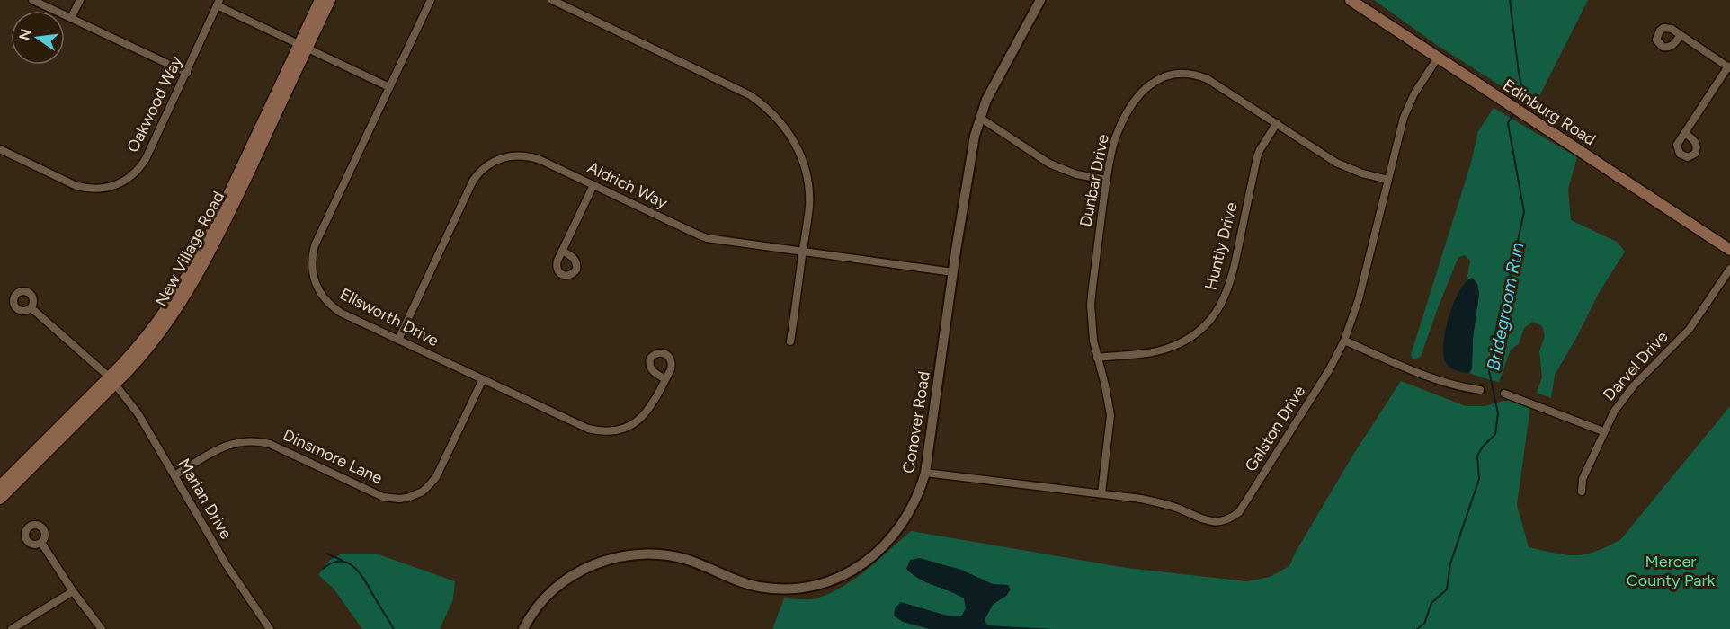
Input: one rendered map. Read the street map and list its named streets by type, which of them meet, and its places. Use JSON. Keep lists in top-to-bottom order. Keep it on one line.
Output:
{"streets":{"main road":["Edinburg Road","New Village Road"],"street":["Oakwood Way","Dunbar Drive","Aldrich Way","Huntly Drive","Ellsworth Drive","Darvel Drive","Conover Road","Galston Drive","Dinsmore Lane","Marian Drive"]},"crossings":[["Edinburg Road","Galston Drive"],["Dunbar Drive","Huntly Drive"],["Dunbar Drive","Galston Drive"],["Aldrich Way","Ellsworth Drive"],["Aldrich Way","Conover Road"],["New Village Road","Marian Drive"],["Ellsworth Drive","Dinsmore Lane"],["Conover Road","Galston Drive"],["Dinsmore Lane","Marian Drive"]],"water":["Bridegroom Run"],"parks":["Mercer County Park"],"north":"left"}
